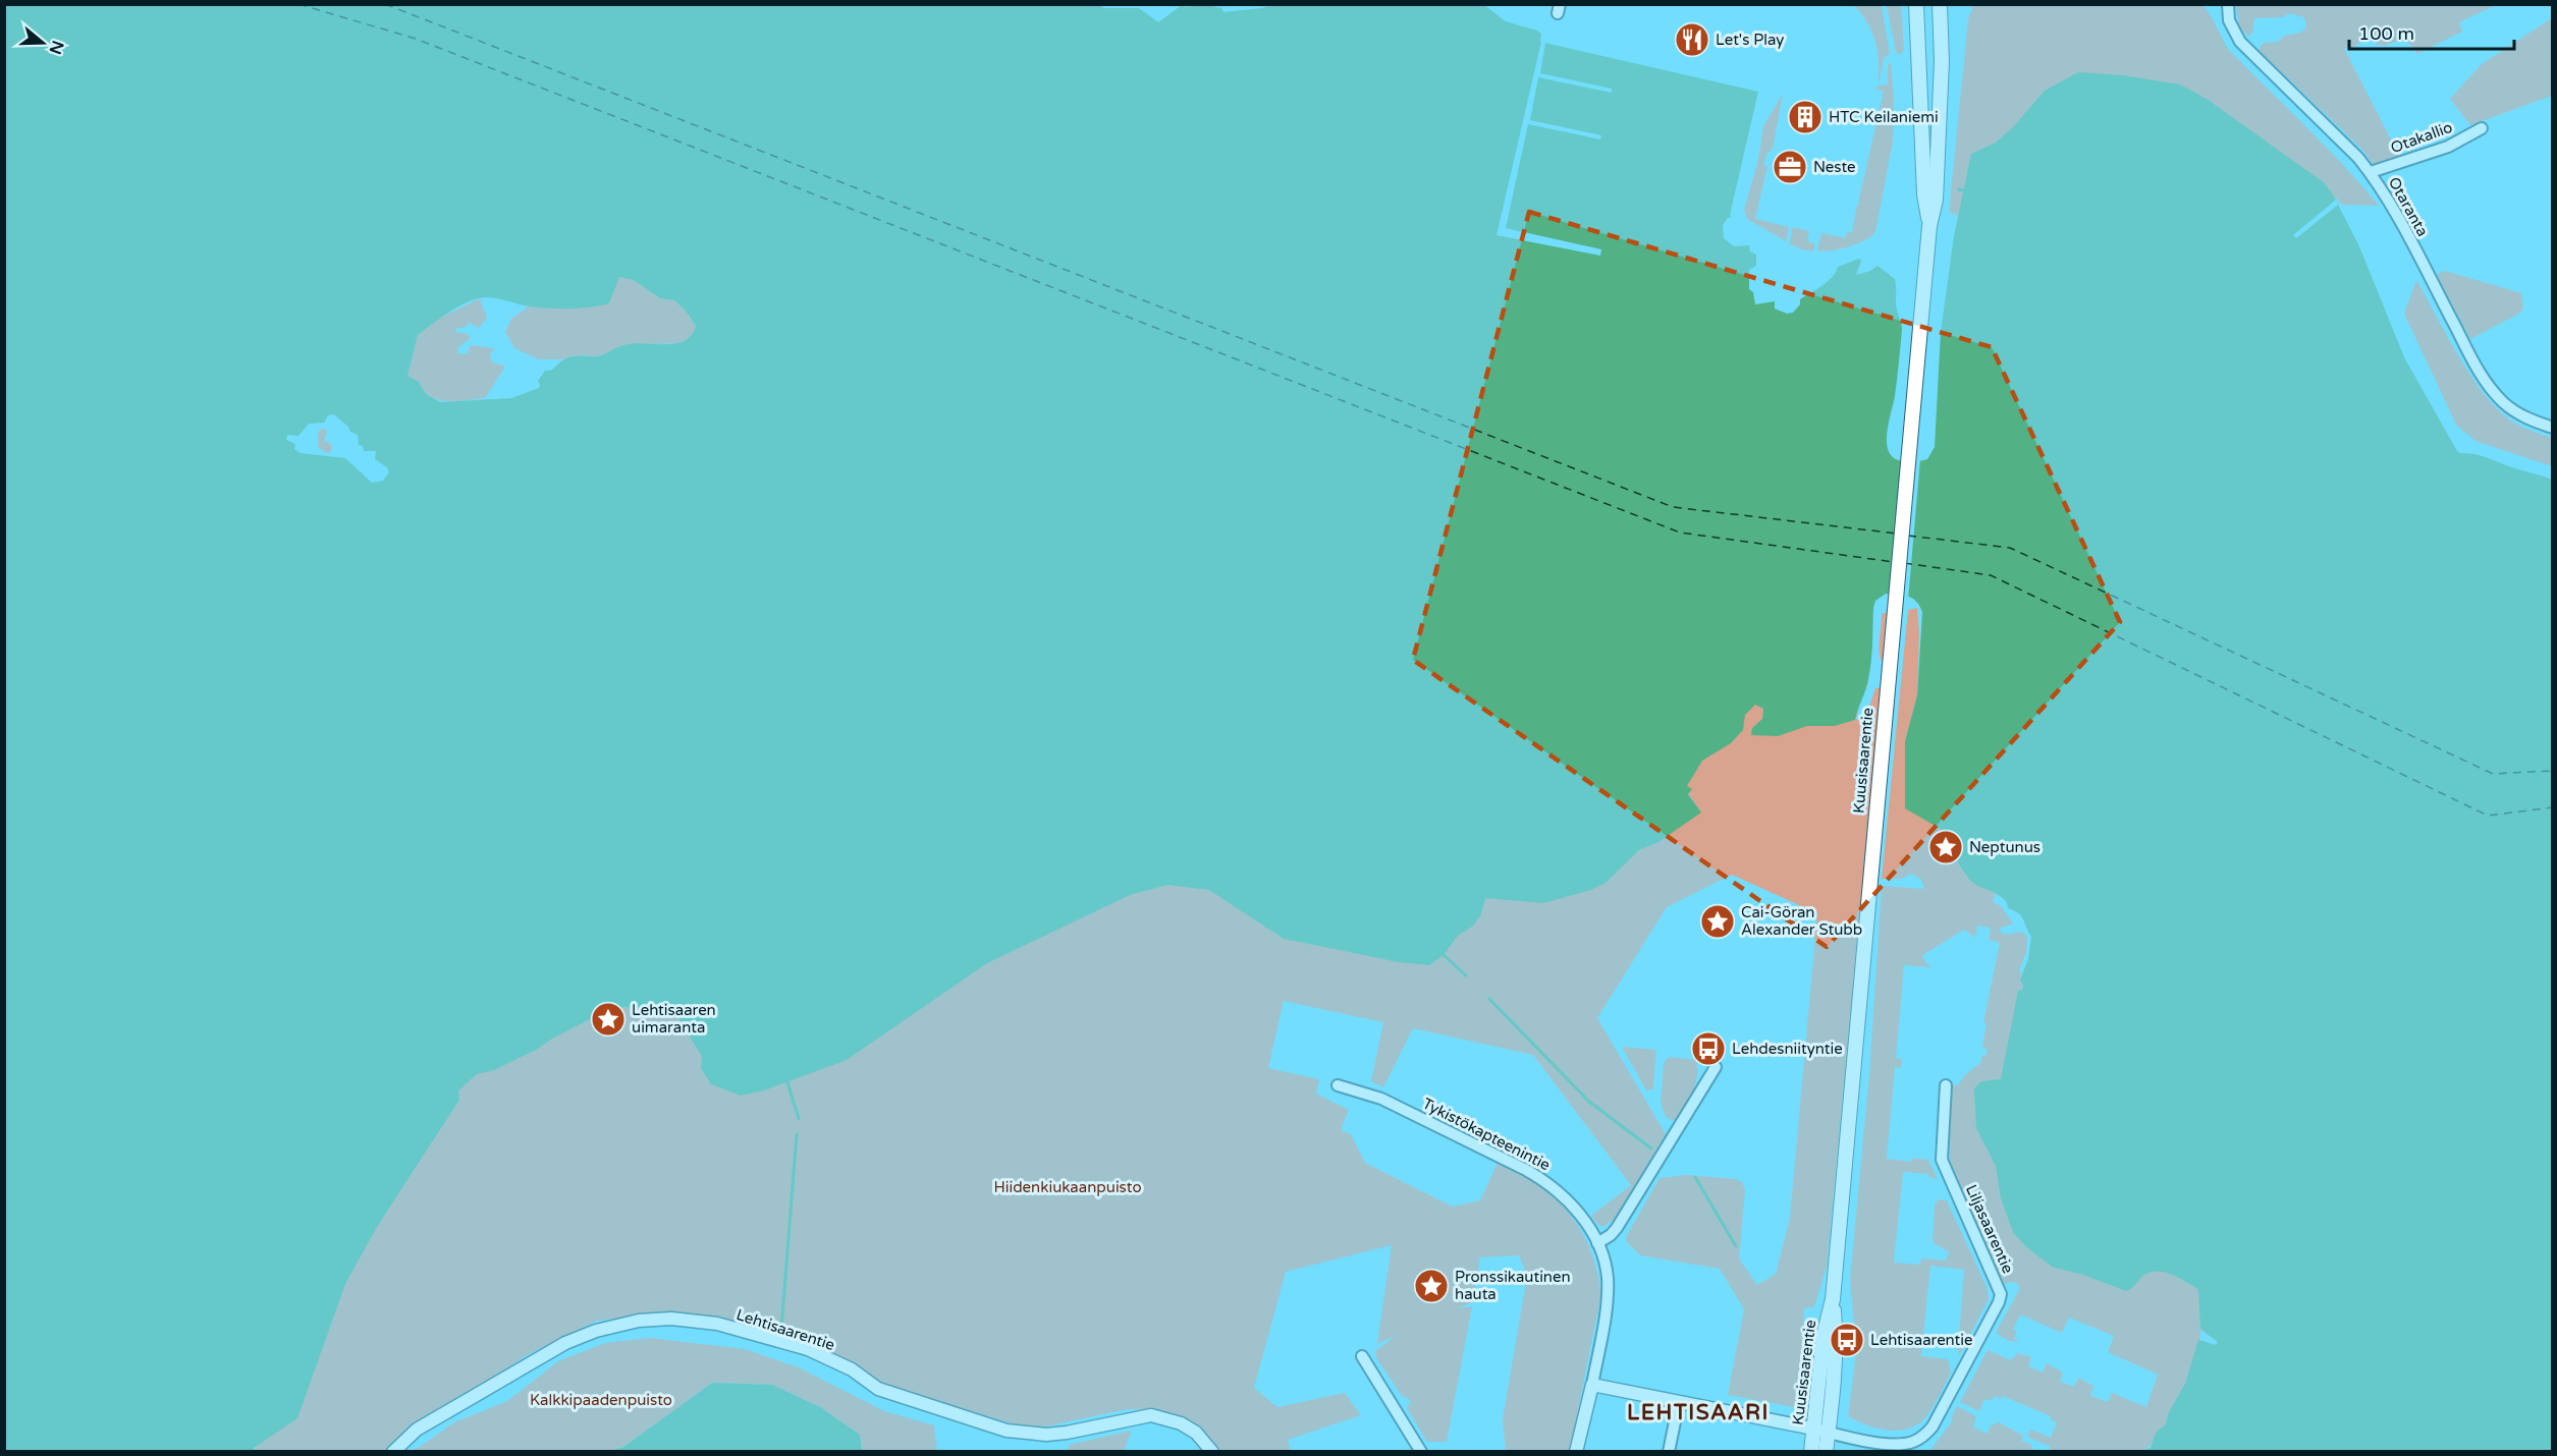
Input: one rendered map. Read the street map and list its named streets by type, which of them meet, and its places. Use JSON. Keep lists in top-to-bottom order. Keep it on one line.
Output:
{"streets":{"main road":["Kuusisaarentie"],"street":["Otakallio","Otaranta","Tykistökapteenintie","Liljasaarentie","Lehtisaarentie"]},"crossings":[["Otakallio","Otaranta"],["Kuusisaarentie","Liljasaarentie"]],"districts":["LEHTISAARI"],"parks":["Hiidenkiukaanpuisto","Kalkkipaadenpuisto"],"places":{"restaurant":["Let's Play"],"building":["HTC Keilaniemi"],"office":["Neste"],"place":["Neptunus","Cai-Göran Alexander Stubb","Lehtisaaren uimaranta","Pronssikautinen hauta"],"bus stop":["Lehdesniityntie","Lehtisaarentie"]},"scale_bar":"100 m","north":"right"}
